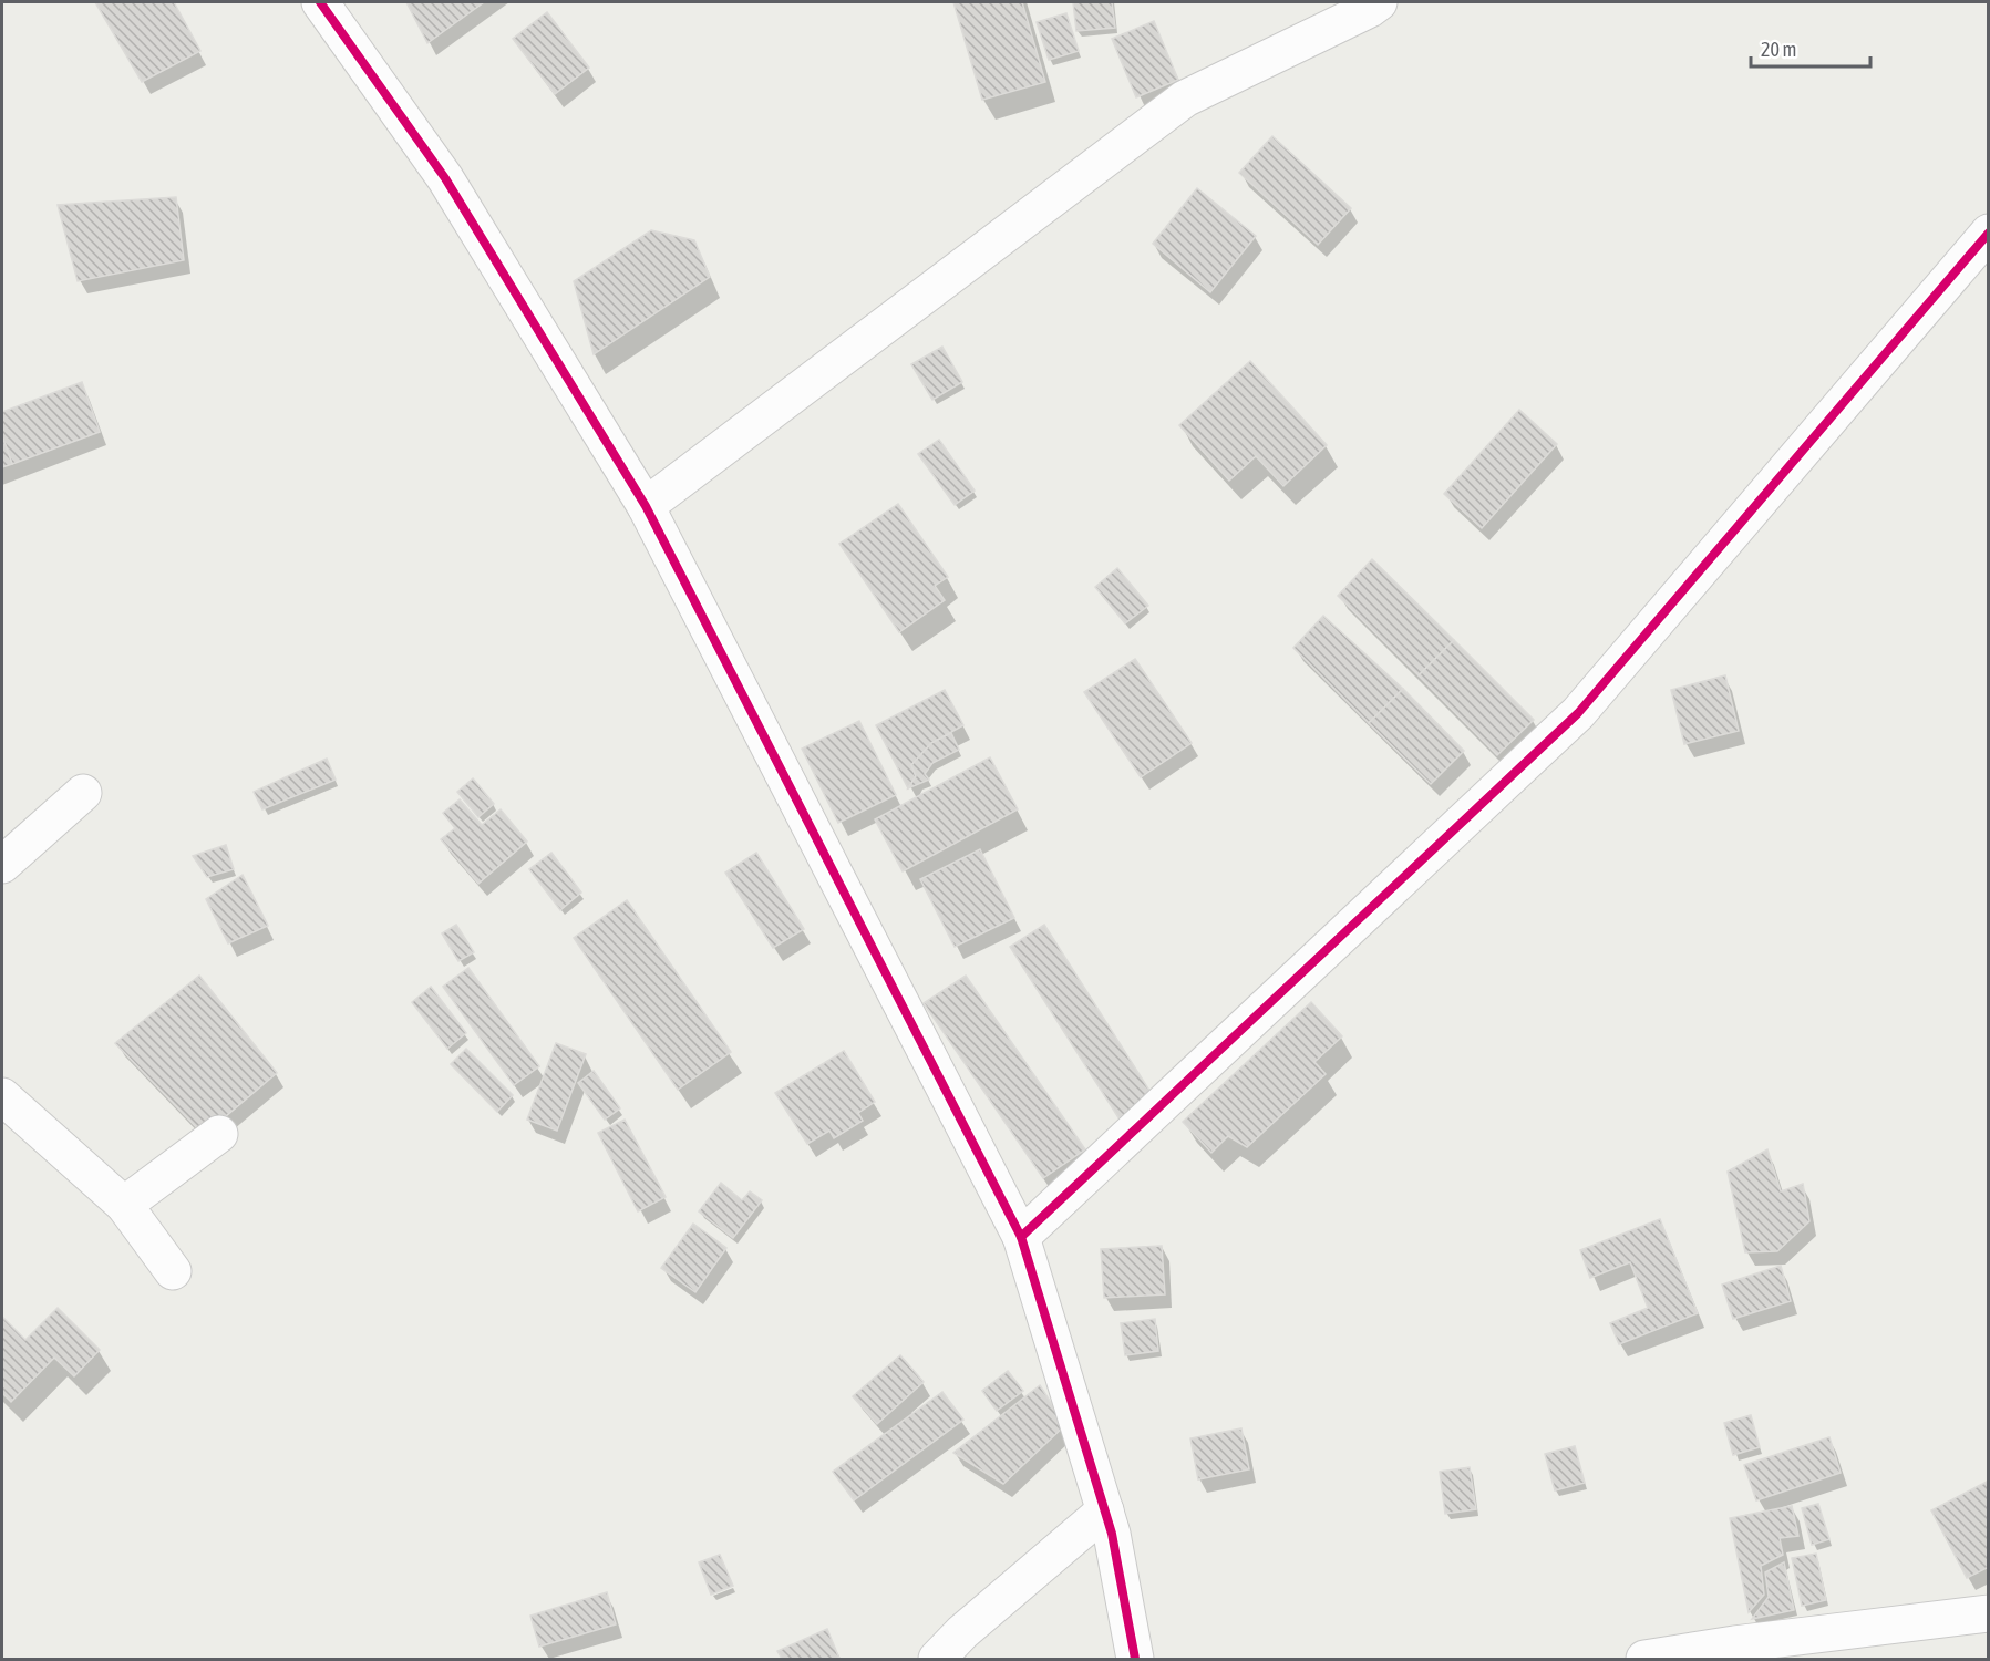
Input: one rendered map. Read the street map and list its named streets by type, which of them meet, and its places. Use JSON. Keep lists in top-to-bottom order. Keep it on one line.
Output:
{"scale_bar":"20 m"}
